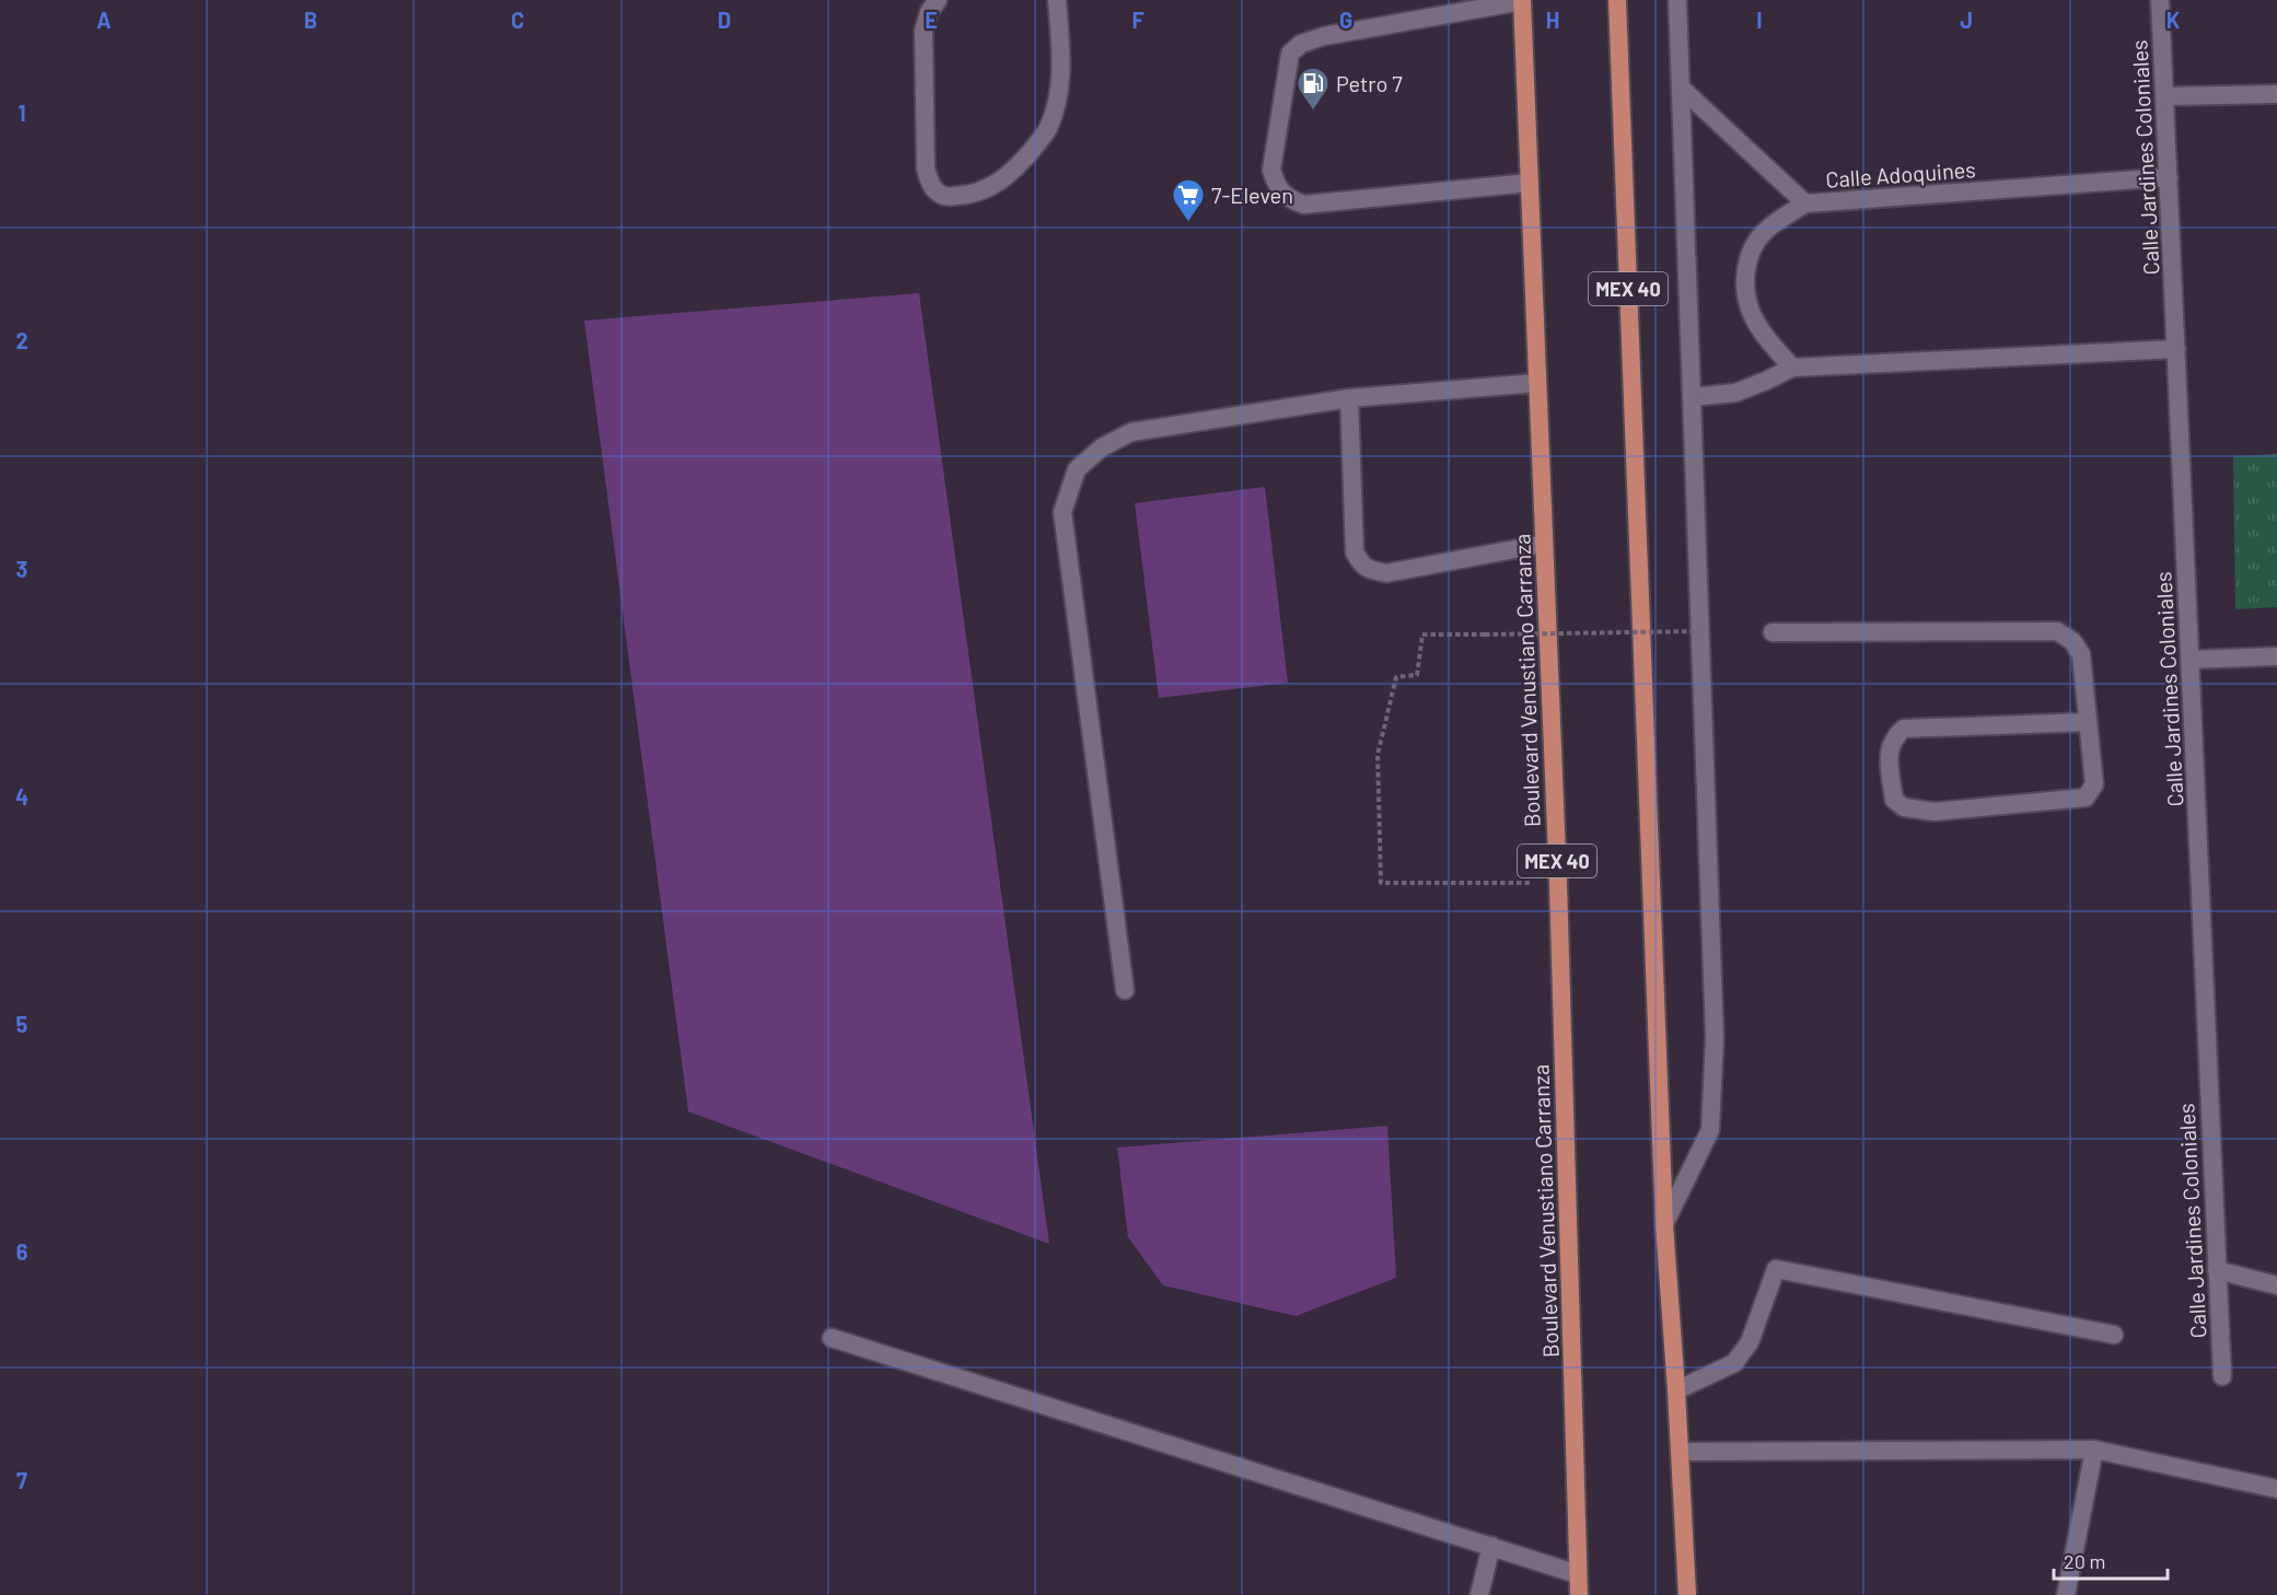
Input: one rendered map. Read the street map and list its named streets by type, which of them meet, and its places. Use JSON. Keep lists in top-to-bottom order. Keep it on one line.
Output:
{"streets":{"highway":["MEX 40","Boulevard Venustiano Carranza"],"street":["Calle Jardines Coloniales","Calle Adoquines"]},"crossings":[["Calle Jardines Coloniales","Calle Adoquines"],["Calle Adoquines","MEX 40"]],"places":{"fuel station":["Petro 7"],"supermarket":["7-Eleven"]},"scale_bar":"20 m","grid":{"columns":["A","B","C","D","E","F","G","H","I","J","K"],"rows":["1","2","3","4","5","6","7"]}}
